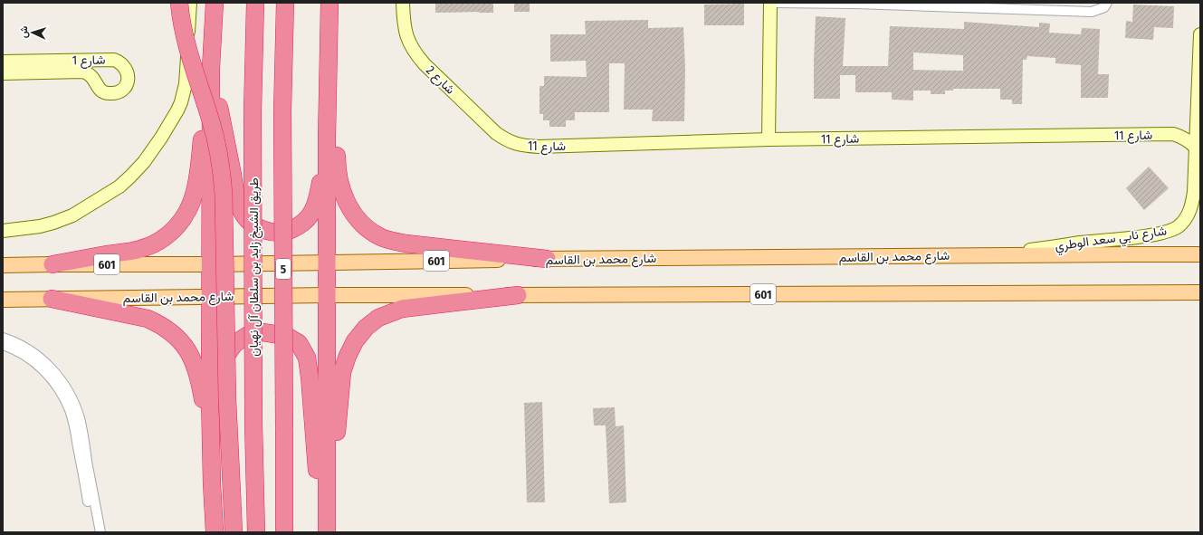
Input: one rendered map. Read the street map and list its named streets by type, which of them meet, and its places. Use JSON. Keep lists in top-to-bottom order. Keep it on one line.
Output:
{"streets":{"highway":["طريق الشيخ زايد بن سلطان آل نهيان","5"],"main road":["شارع محمد بن القاسم","601"],"street":["شارع 1","شارع 2","شارع 11","شارع نابي سعد الوطري"]},"crossings":[["شارع 2","شارع 11"],["شارع 11","شارع نابي سعد الوطري"],["شارع نابي سعد الوطري","شارع محمد بن القاسم"]],"north":"left"}
